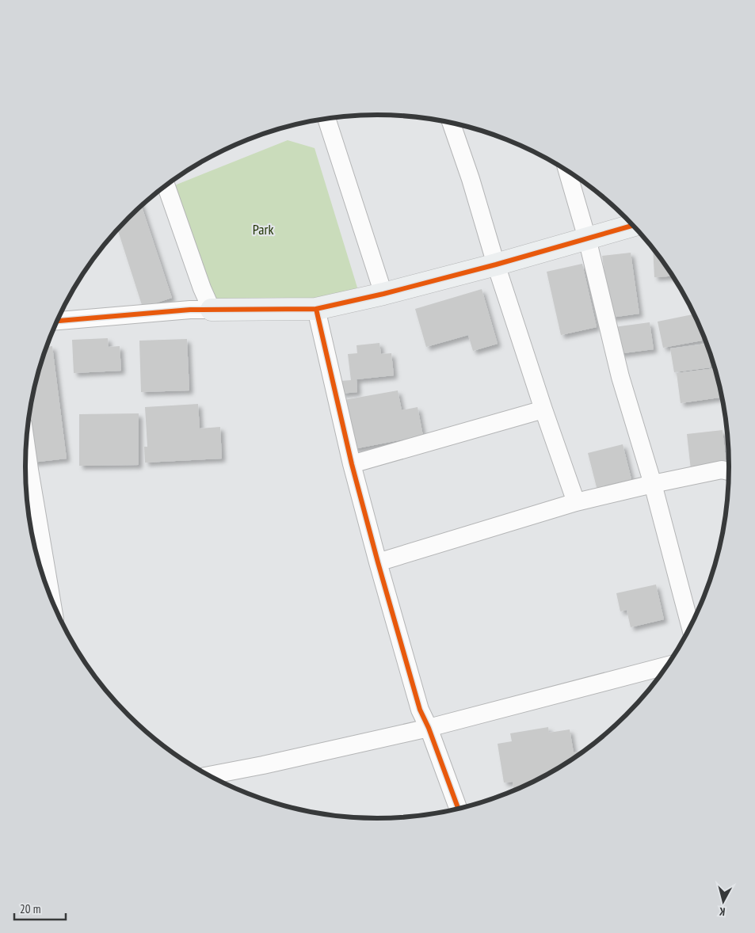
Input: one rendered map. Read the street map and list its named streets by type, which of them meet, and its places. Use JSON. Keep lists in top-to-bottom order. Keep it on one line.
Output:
{"parks":["Park"],"scale_bar":"20 m","north":"bottom"}
